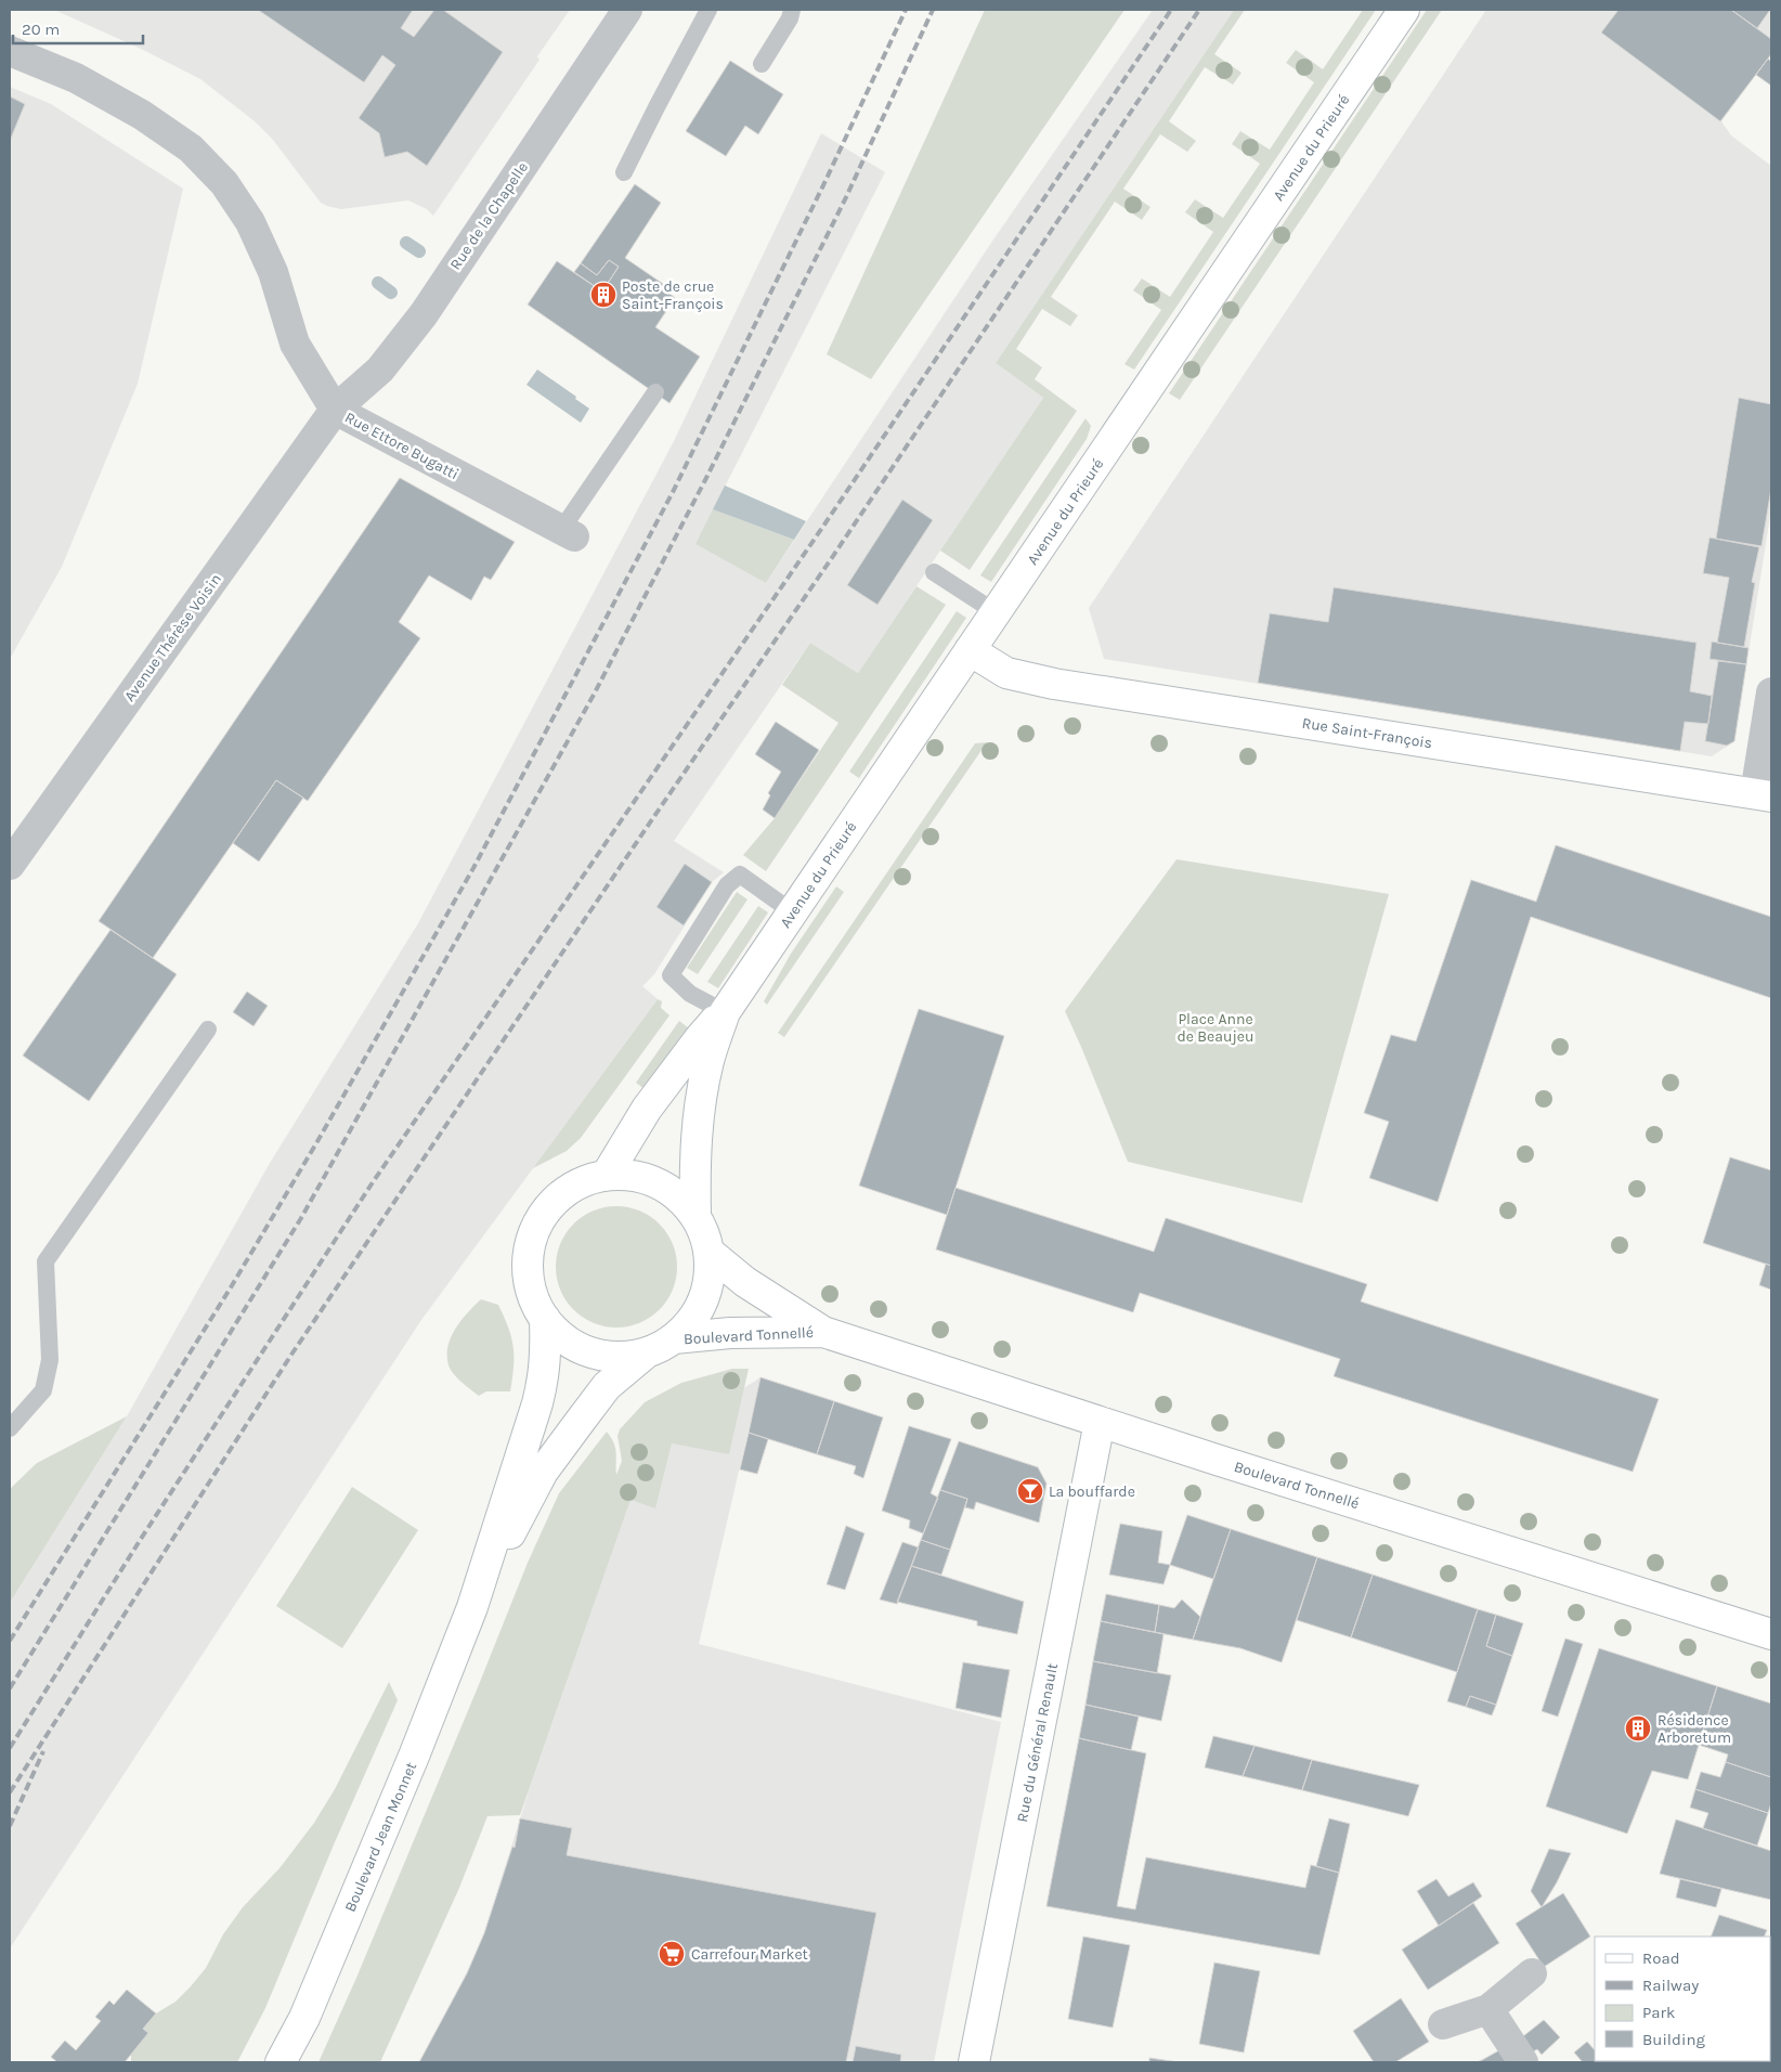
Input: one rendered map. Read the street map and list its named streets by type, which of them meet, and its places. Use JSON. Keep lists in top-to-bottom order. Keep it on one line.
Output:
{"streets":{"street":["Avenue du Prieuré","Rue de la Chapelle","Rue Ettore Bugatti","Avenue Thérèse Voisin","Rue Saint-François","Boulevard Tonnellé","Rue du Général Renault","Boulevard Jean Monnet"]},"crossings":[["Avenue du Prieuré","Rue Saint-François"],["Avenue du Prieuré","Boulevard Tonnellé"],["Avenue du Prieuré","Boulevard Jean Monnet"],["Rue de la Chapelle","Rue Ettore Bugatti"],["Rue de la Chapelle","Avenue Thérèse Voisin"],["Rue Ettore Bugatti","Avenue Thérèse Voisin"],["Boulevard Tonnellé","Rue du Général Renault"],["Boulevard Tonnellé","Boulevard Jean Monnet"]],"parks":["Place Anne de Beaujeu"],"places":{"building":["Poste de crue Saint-François","Résidence Arboretum"],"bar":["La bouffarde"],"supermarket":["Carrefour Market"]},"legend":["Road","Railway","Park","Building"],"scale_bar":"20 m"}
